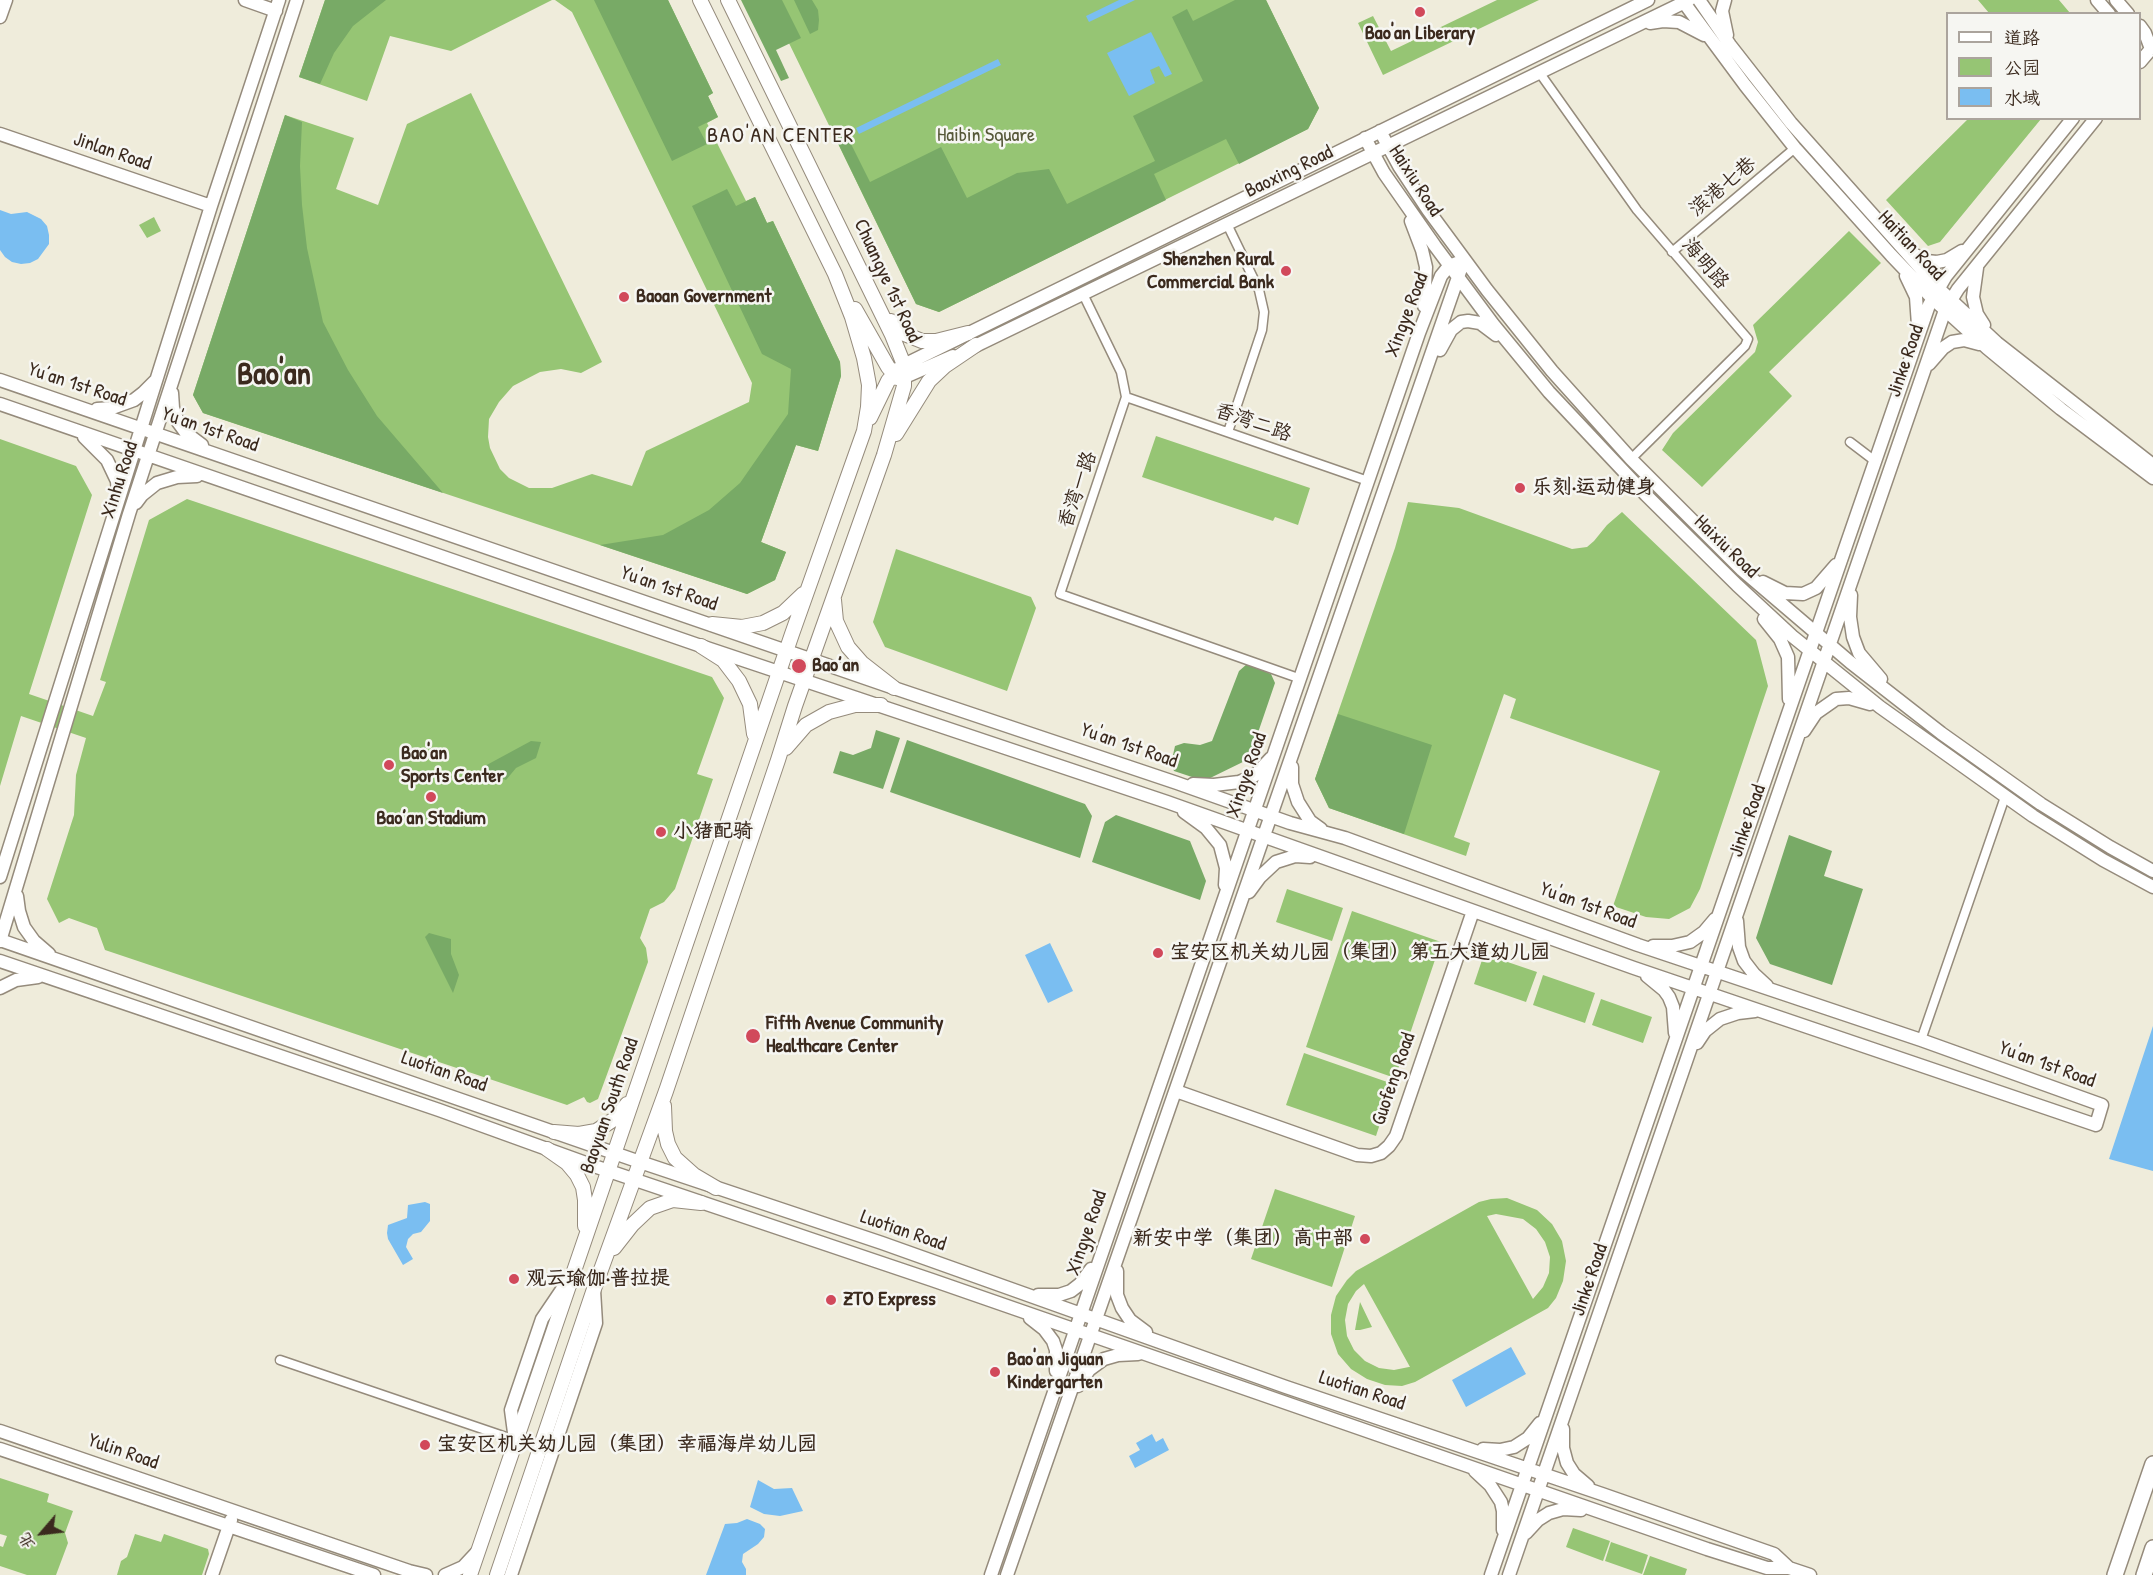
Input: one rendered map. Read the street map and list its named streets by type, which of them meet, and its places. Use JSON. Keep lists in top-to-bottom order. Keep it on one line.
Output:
{"streets":{"main road":["Jinlan Road","Baoxing Road","Haixiu Road","Haitian Road","Chuangye 1st Road","Xingye Road","Jinke Road","Yu’an 1st Road","Yu'an 1st Road","Xinhu Road","Luotian Road","Guofeng Road","Baoyuan South Road","Yulin Road"],"street":["滨港七巷","海明路","香湾二路","香湾一路"]},"crossings":[["Jinlan Road","Xinhu Road"],["Baoxing Road","Haixiu Road"],["Baoxing Road","Haitian Road"],["Baoxing Road","海明路"],["Baoxing Road","Chuangye 1st Road"],["Haixiu Road","海明路"],["Haixiu Road","Xingye Road"],["Haixiu Road","Jinke Road"],["滨港七巷","Haitian Road"],["滨港七巷","海明路"],["Haitian Road","Jinke Road"],["Xingye Road","香湾二路"],["Xingye Road","Yu'an 1st Road"],["Xingye Road","香湾一路"],["Xingye Road","Luotian Road"],["Xingye Road","Guofeng Road"],["Jinke Road","Yu'an 1st Road"],["Jinke Road","Luotian Road"],["Yu’an 1st Road","Yu'an 1st Road"],["Yu’an 1st Road","Xinhu Road"],["香湾二路","香湾一路"],["Yu'an 1st Road","Xinhu Road"],["Yu'an 1st Road","Guofeng Road"],["Yu'an 1st Road","Baoyuan South Road"],["Xinhu Road","Luotian Road"],["Luotian Road","Baoyuan South Road"]],"districts":["BAO'AN CENTER","Bao'an"],"parks":["Haibin Square"],"places":["Bao'an Liberary","Shenzhen Rural Commercial Bank","Baoan Government","乐刻·运动健身","Bao’an","Bao'an Sports Center","Bao’an Stadium","小猪配骑","宝安区机关幼儿园（集团）第五大道幼儿园","Fifth Avenue Community Healthcare Center","新安中学（集团）高中部","观云瑜伽·普拉提","ZTO Express","Bao'an Jiguan Kindergarten","宝安区机关幼儿园（集团）幸福海岸幼儿园"],"legend":["道路","公园","水域"],"north":"bottom left"}
